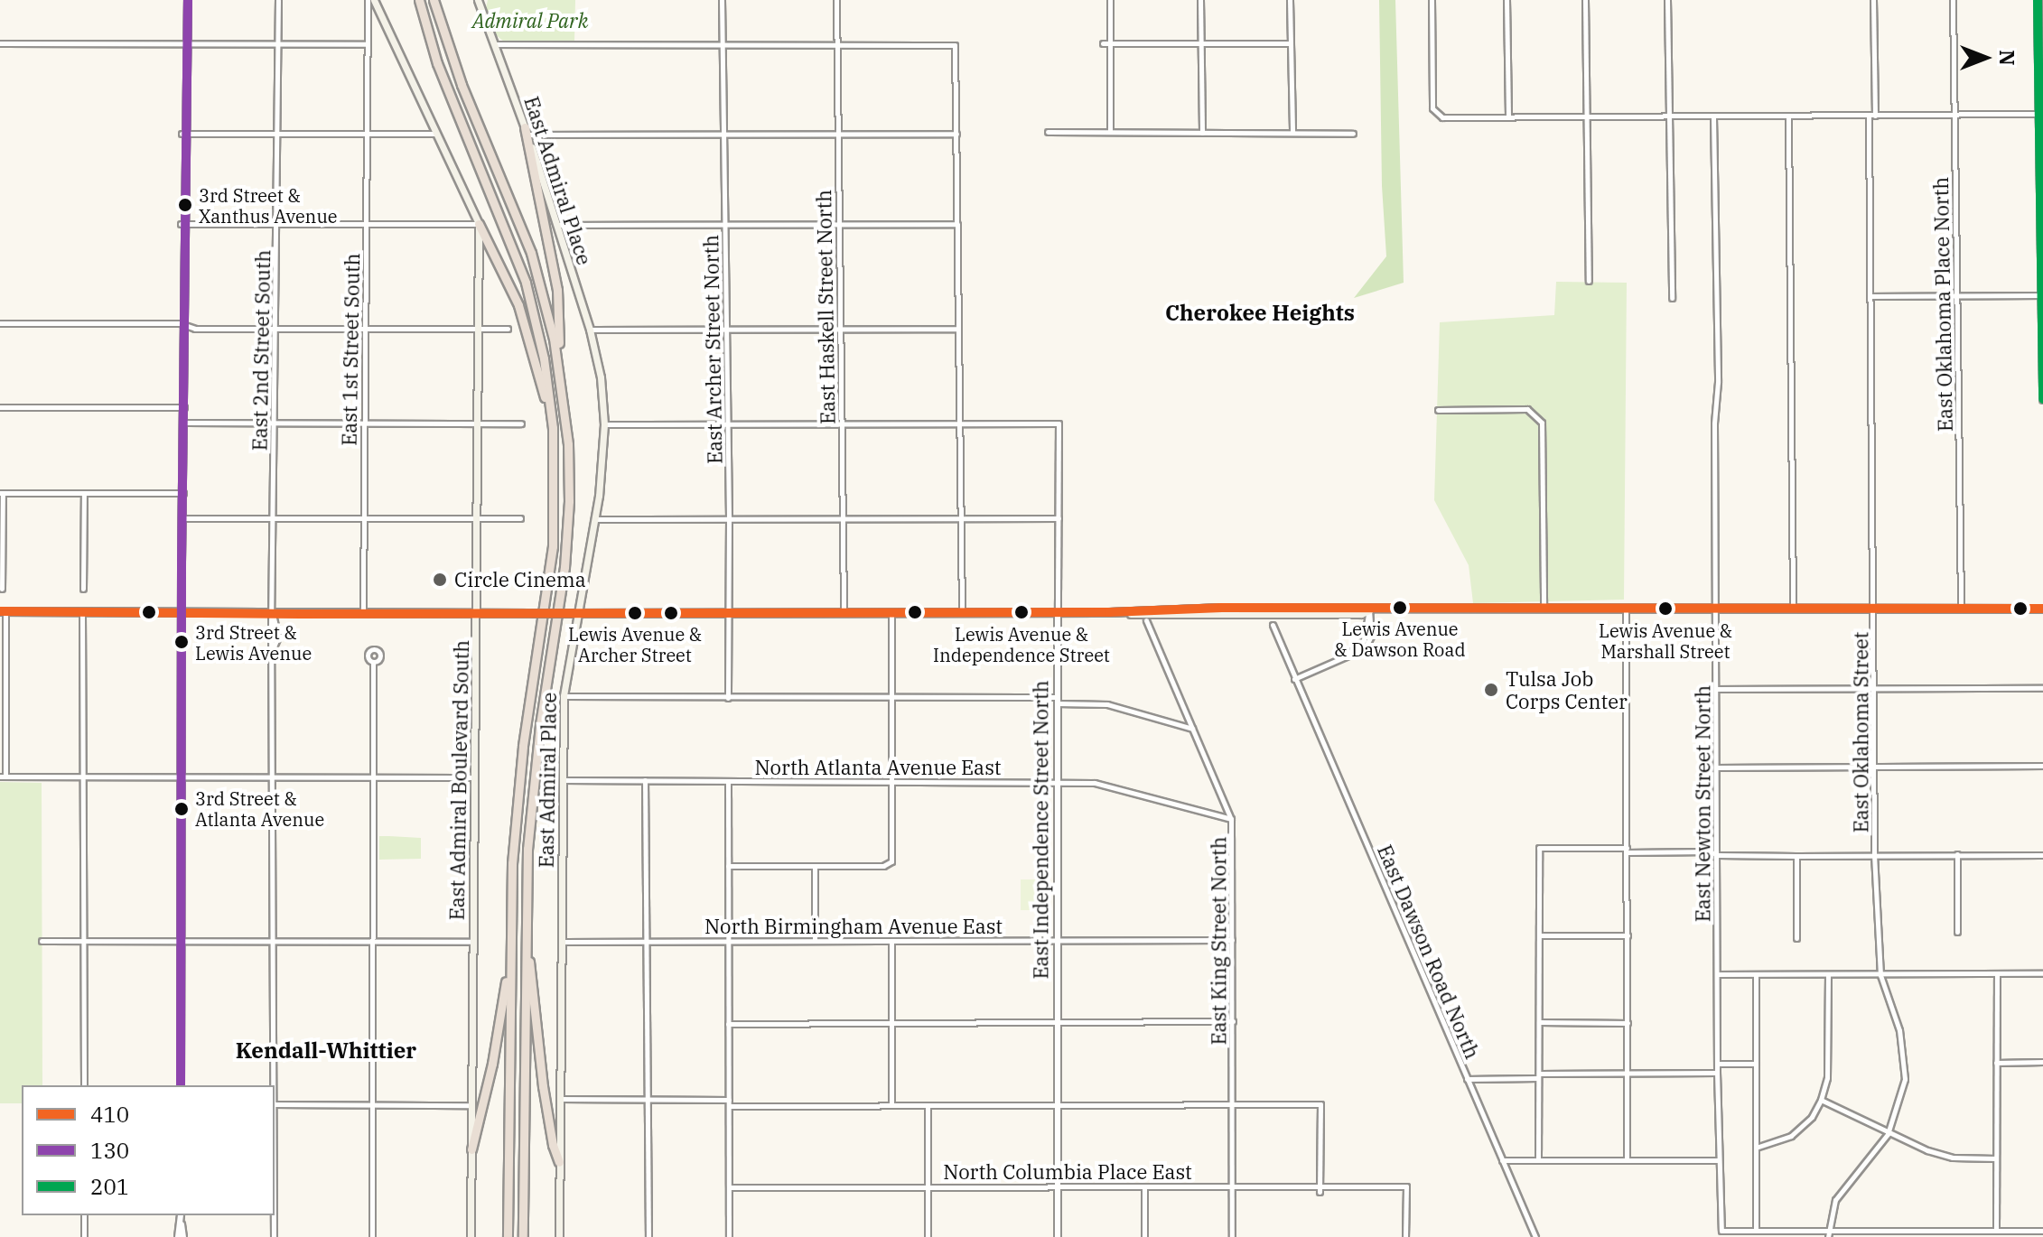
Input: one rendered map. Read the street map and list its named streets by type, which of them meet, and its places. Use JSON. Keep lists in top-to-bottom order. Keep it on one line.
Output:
{"streets":{"main road":["East Admiral Place","East Admiral Boulevard South"],"street":["East Oklahoma Place North","East Haskell Street North","East 1st Street South","East Archer Street North","East 2nd Street South","East Oklahoma Street","North Atlanta Avenue East","East Newton Street North","East Independence Street North","North Birmingham Avenue East","East King Street North","East Dawson Road North","North Columbia Place East"]},"crossings":[["East Admiral Place","North Atlanta Avenue East"],["East Admiral Place","North Birmingham Avenue East"],["North Atlanta Avenue East","East Independence Street North"],["North Atlanta Avenue East","East King Street North"],["East Independence Street North","North Birmingham Avenue East"],["East Independence Street North","North Columbia Place East"],["North Birmingham Avenue East","East King Street North"],["East King Street North","North Columbia Place East"]],"districts":["Cherokee Heights","Kendall-Whittier"],"parks":["Admiral Park"],"places":["3rd Street & Xanthus Avenue","Circle Cinema","Lewis Avenue & Dawson Road","Lewis Avenue & Marshall Street","Lewis Avenue & Independence Street","Lewis Avenue & Archer Street","3rd Street & Lewis Avenue","Tulsa Job Corps Center","3rd Street & Atlanta Avenue"],"lines":["transit line 130","transit line 201","transit line 410"],"legend":["410","130","201"],"north":"right"}
